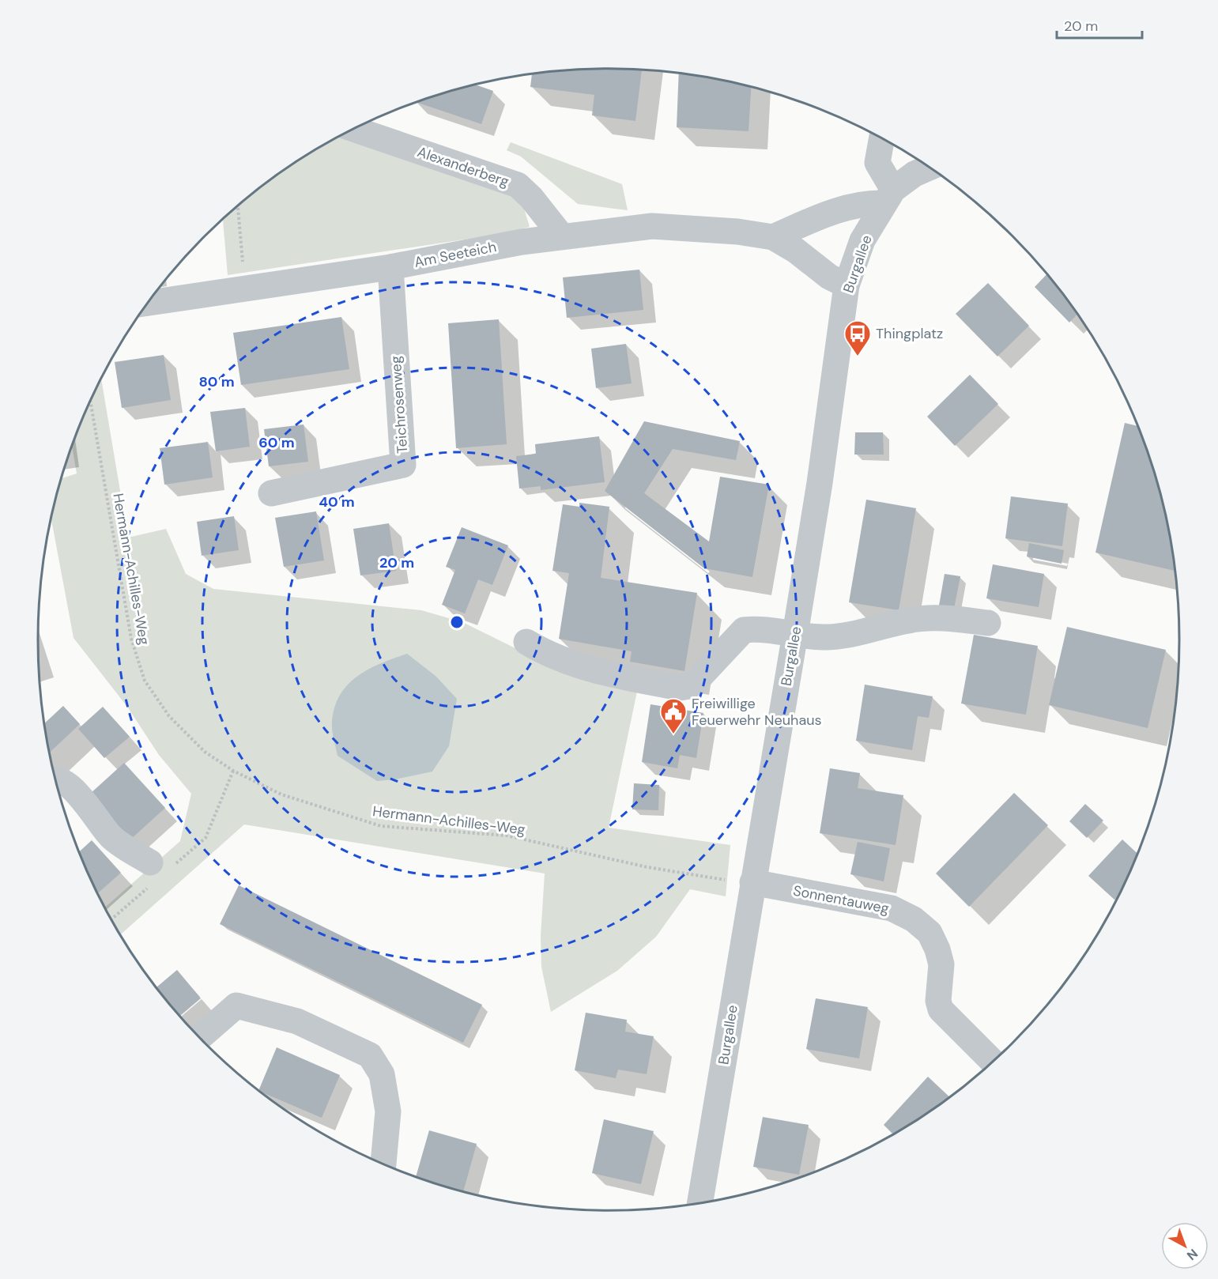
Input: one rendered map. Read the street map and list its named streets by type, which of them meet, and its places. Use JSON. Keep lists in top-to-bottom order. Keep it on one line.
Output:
{"streets":{"street":["Alexanderberg","Am Seeteich","Burgallee","Teichrosenweg","Sonnentauweg"],"path":["Hermann-Achilles-Weg"]},"crossings":[["Alexanderberg","Am Seeteich"],["Am Seeteich","Burgallee"],["Am Seeteich","Teichrosenweg"],["Burgallee","Hermann-Achilles-Weg"],["Burgallee","Sonnentauweg"],["Hermann-Achilles-Weg","Sonnentauweg"]],"places":{"bus stop":["Thingplatz"],"public building":["Freiwillige Feuerwehr Neuhaus"]},"scale_bar":"20 m","north":"bottom right","rings":["80 m","60 m","40 m","20 m"]}
